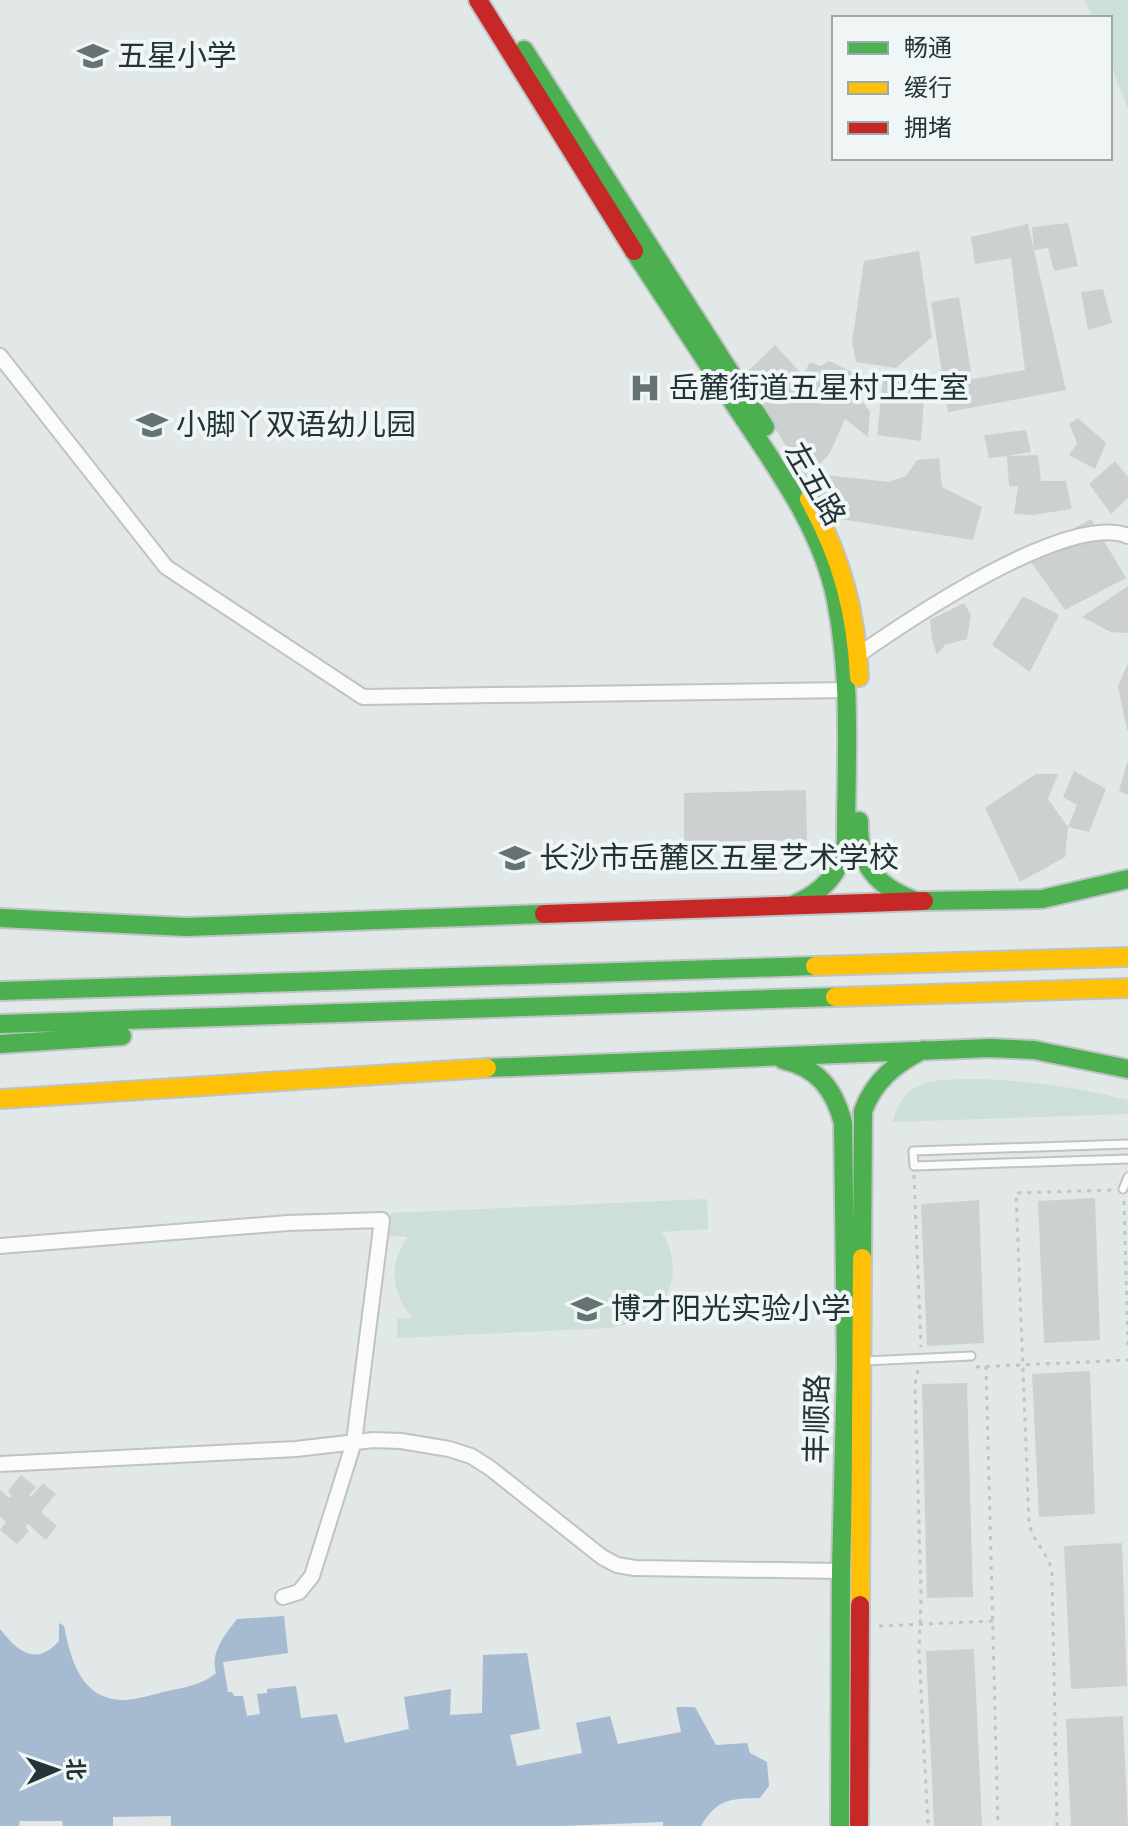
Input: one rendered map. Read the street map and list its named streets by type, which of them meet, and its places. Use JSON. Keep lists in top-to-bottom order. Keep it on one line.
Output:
{"streets":{"main road":["左五路","丰顺路"]},"places":{"school or university":["五星小学","小脚丫双语幼儿园","长沙市岳麓区五星艺术学校","博才阳光实验小学"],"hospital":["岳麓街道五星村卫生室"]},"legend":["畅通","缓行","拥堵"],"north":"right"}
